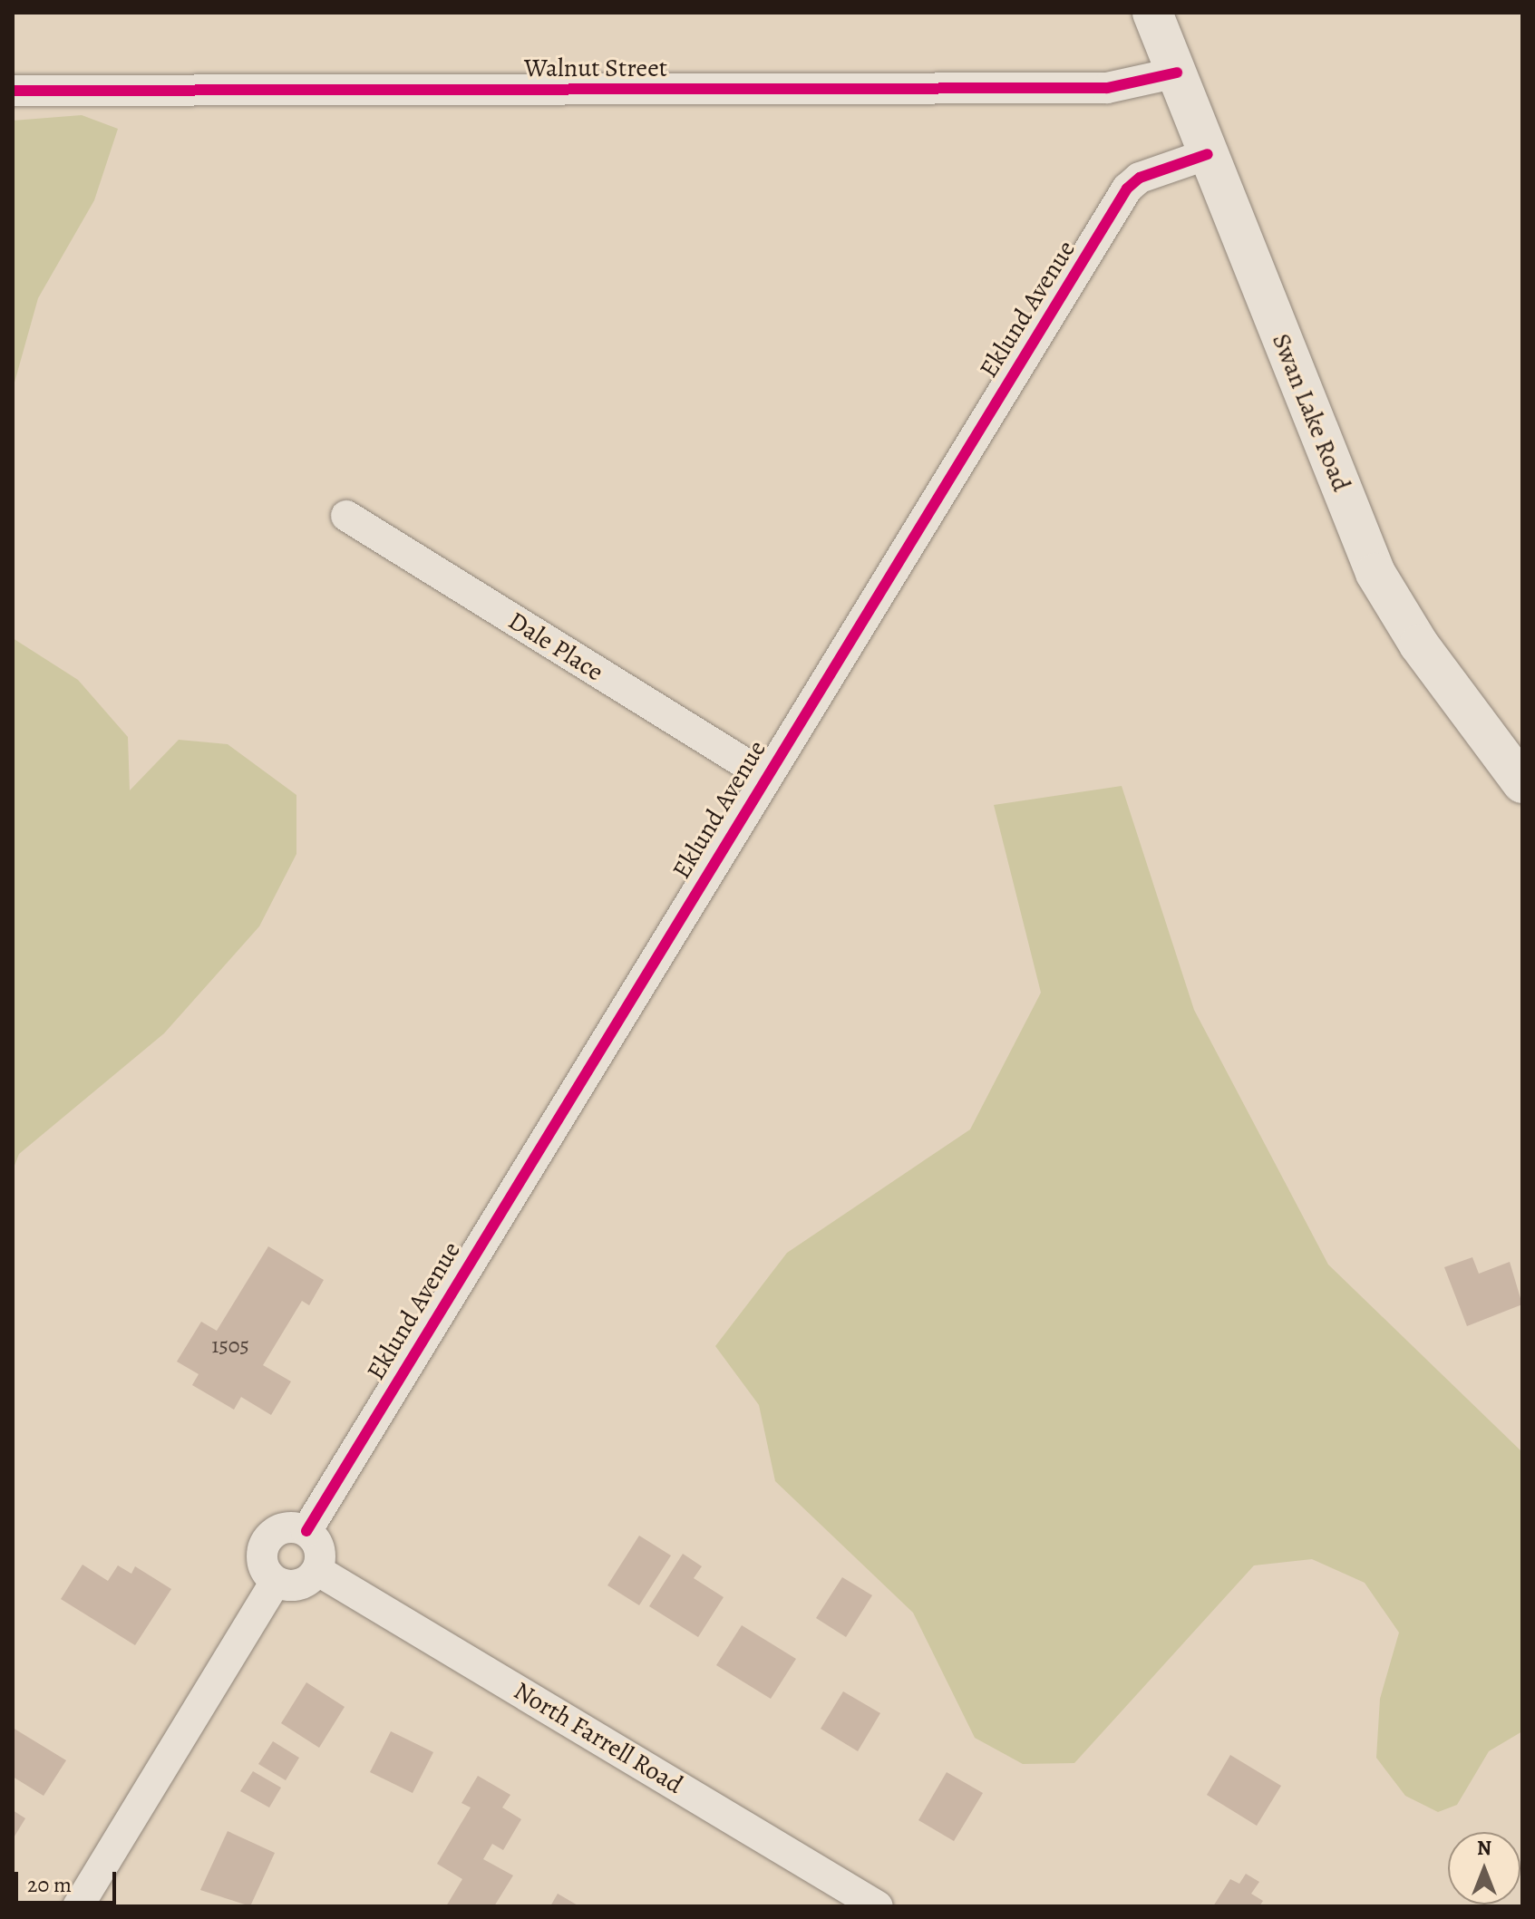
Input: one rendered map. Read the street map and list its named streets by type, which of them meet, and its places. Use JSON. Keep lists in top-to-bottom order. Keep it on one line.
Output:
{"streets":{"street":["Walnut Street","Eklund Avenue","Swan Lake Road","Dale Place","North Farrell Road"]},"crossings":[["Walnut Street","Swan Lake Road"],["Eklund Avenue","Swan Lake Road"],["Eklund Avenue","Dale Place"],["Eklund Avenue","North Farrell Road"]],"house_numbers":["1505"],"scale_bar":"20 m","north":"top"}
